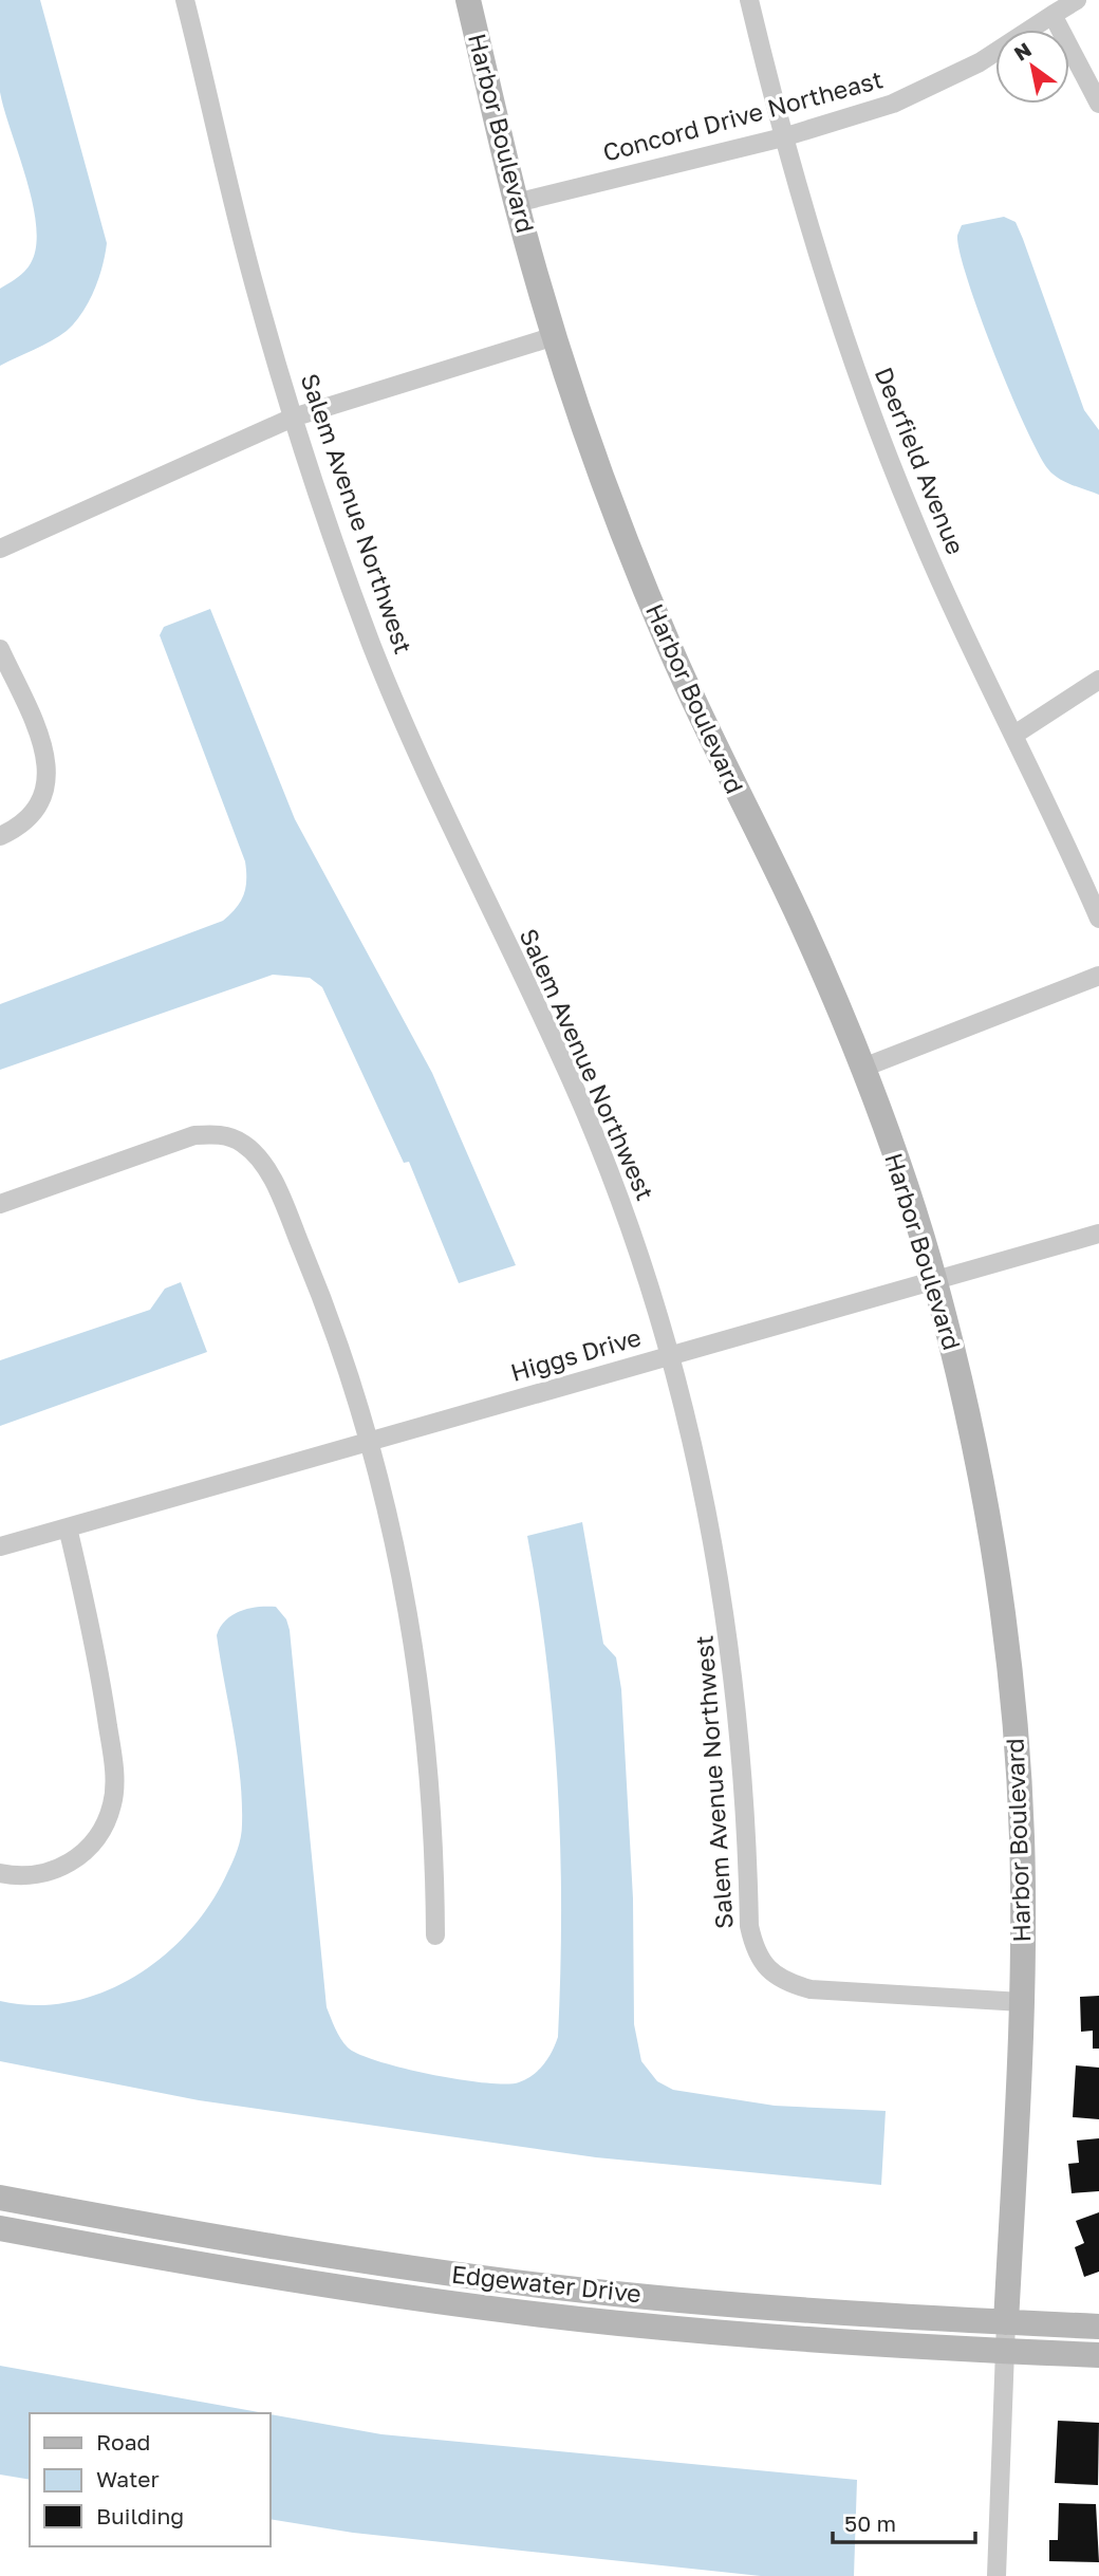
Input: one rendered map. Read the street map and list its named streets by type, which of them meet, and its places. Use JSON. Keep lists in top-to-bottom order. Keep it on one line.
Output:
{"streets":{"street":["Concord Drive Northeast","Harbor Boulevard","Deerfield Avenue","Salem Avenue Northwest","Higgs Drive","Edgewater Drive"]},"crossings":[["Concord Drive Northeast","Harbor Boulevard"],["Concord Drive Northeast","Deerfield Avenue"],["Harbor Boulevard","Salem Avenue Northwest"],["Harbor Boulevard","Higgs Drive"],["Harbor Boulevard","Edgewater Drive"],["Salem Avenue Northwest","Higgs Drive"]],"legend":["Road","Water","Building"],"scale_bar":"50 m","north":"top left"}
